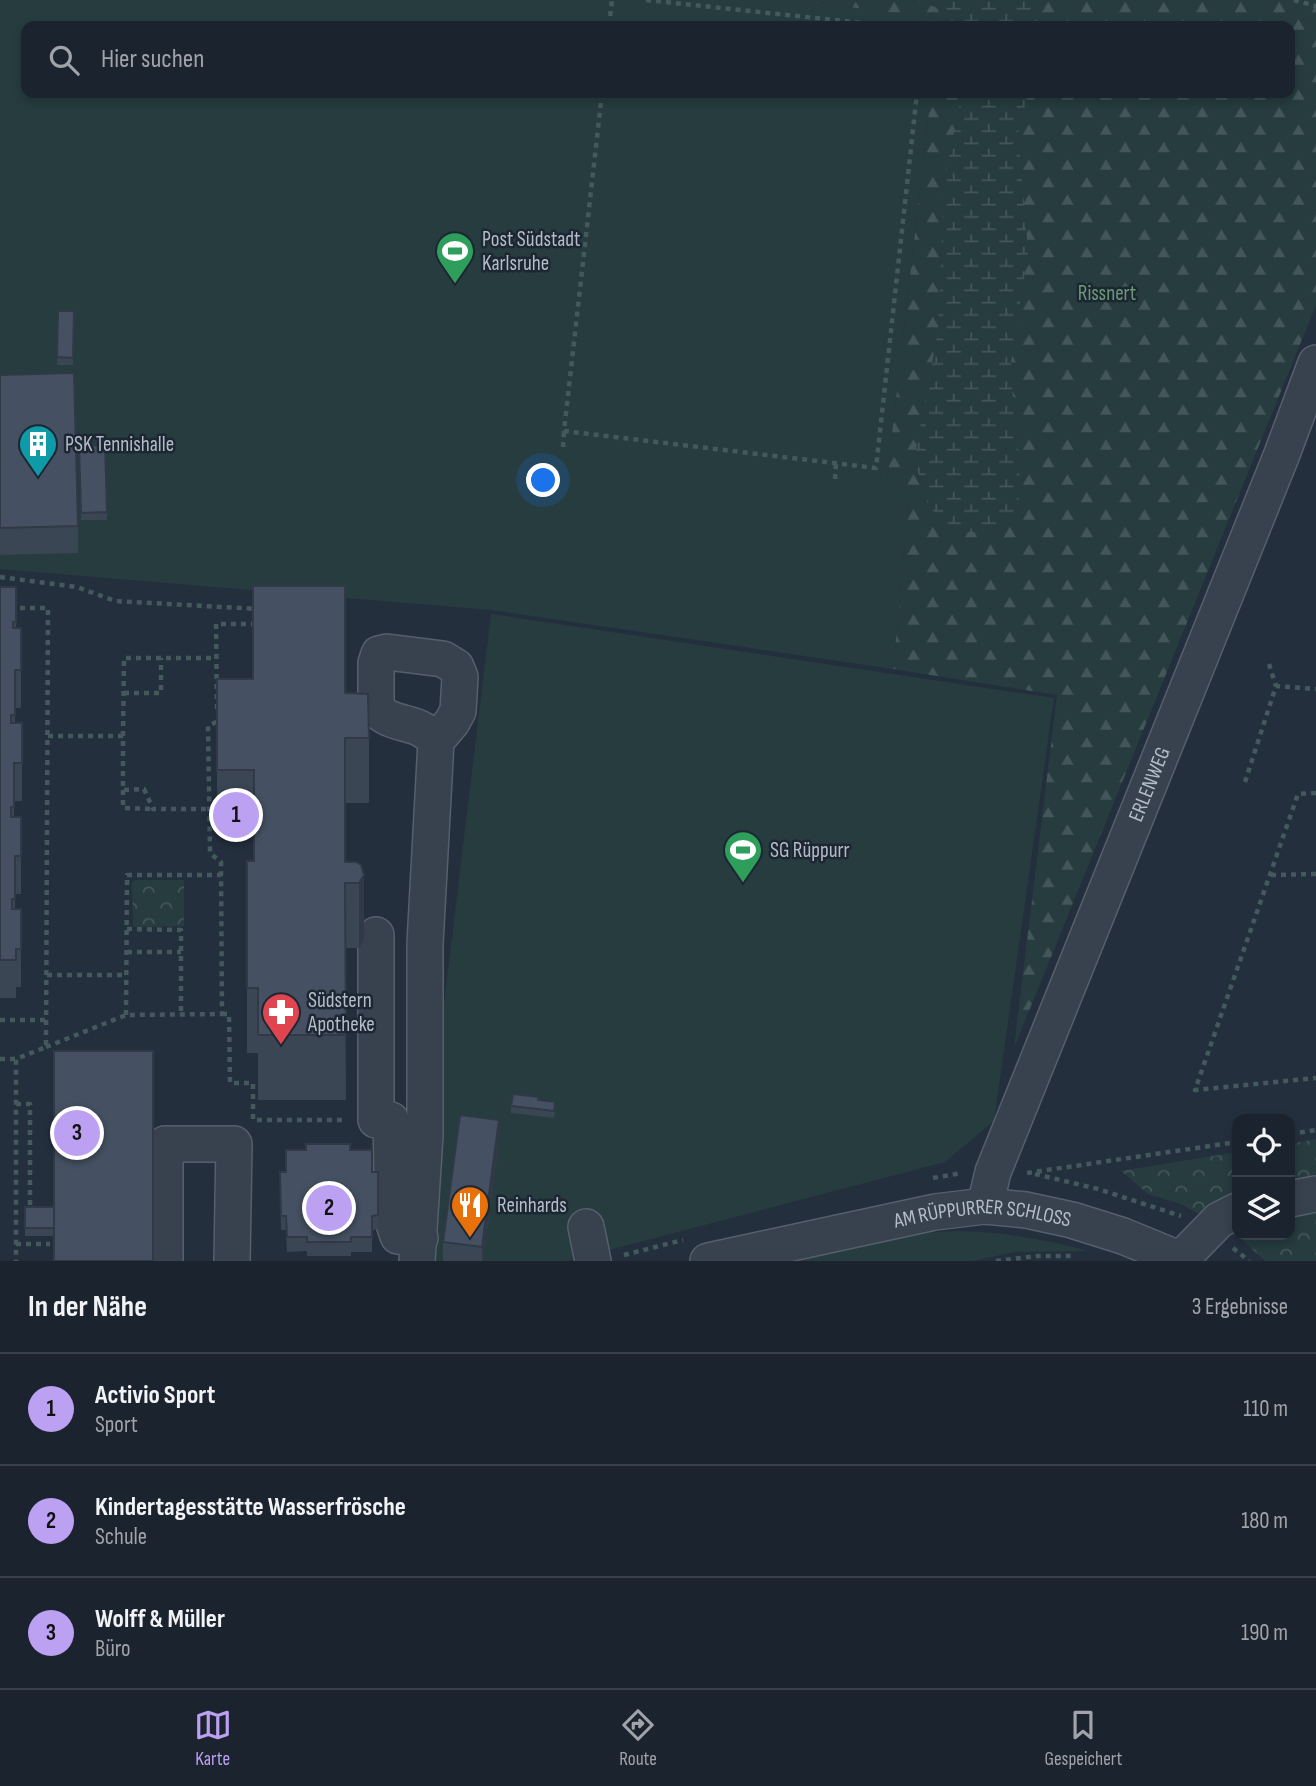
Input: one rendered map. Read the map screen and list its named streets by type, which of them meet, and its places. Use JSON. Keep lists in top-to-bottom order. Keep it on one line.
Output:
{"streets":{"street":["ERLENWEG","AM RÜPPURRER SCHLOSS"]},"crossings":[["ERLENWEG","AM RÜPPURRER SCHLOSS"]],"parks":["Rissnert"],"places":{"sports":["Post Südstadt Karlsruhe","SG Rüppurr"],"building":["PSK Tennishalle"],"pharmacy":["Südstern Apotheke"],"restaurant":["Reinhards"]},"page":{"search":"Hier suchen","pins":["1","3","2"],"heading":["In der Nähe","3 Ergebnisse"],"list":[{"mark":"1","name":"Activio Sport","note":"Sport","value":"110 m"},{"mark":"2","name":"Kindertagesstätte Wasserfrösche","note":"Schule","value":"180 m"},{"mark":"3","name":"Wolff & Müller","note":"Büro","value":"190 m"}],"nav":["Karte","Route","Gespeichert"]}}
